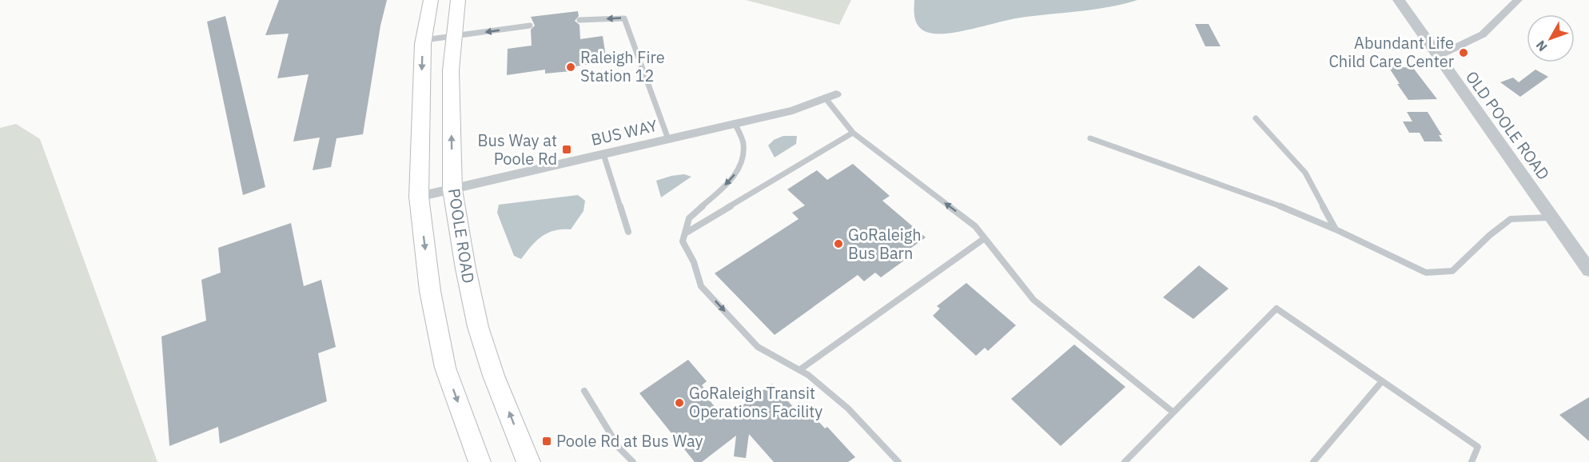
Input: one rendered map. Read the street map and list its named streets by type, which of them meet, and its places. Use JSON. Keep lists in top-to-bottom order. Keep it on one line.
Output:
{"streets":{"main road":["POOLE ROAD"],"street":["OLD POOLE ROAD","BUS WAY"]},"crossings":[["BUS WAY","POOLE ROAD"]],"places":{"other":["Abundant Life Child Care Center","Raleigh Fire Station 12","GoRaleigh Bus Barn","GoRaleigh Transit Operations Facility"],"transit":["Bus Way at Poole Rd","Poole Rd at Bus Way"]},"north":"bottom left"}
